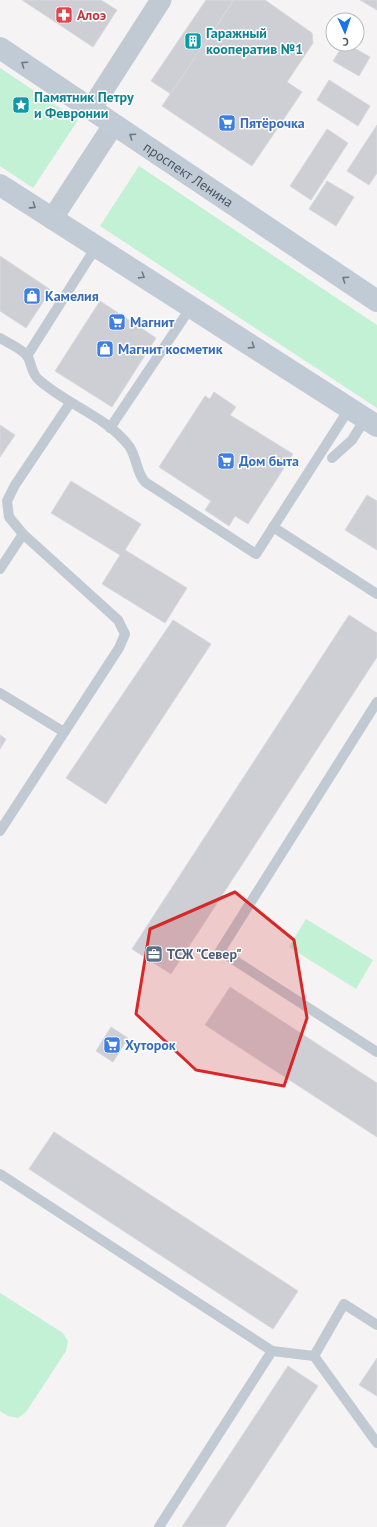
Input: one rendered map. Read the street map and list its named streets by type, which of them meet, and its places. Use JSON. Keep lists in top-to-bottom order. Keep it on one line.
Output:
{"streets":{"street":["проспект Ленина"]},"places":{"pharmacy":["Алоэ"],"building":["Гаражный кооператив №1"],"place":["Памятник Петру и Февронии"],"supermarket":["Пятёрочка","Магнит","Дом быта","Хуторок"],"shop":["Камелия","Магнит косметик"],"office":["ТСЖ \"Север\""]},"north":"bottom"}
